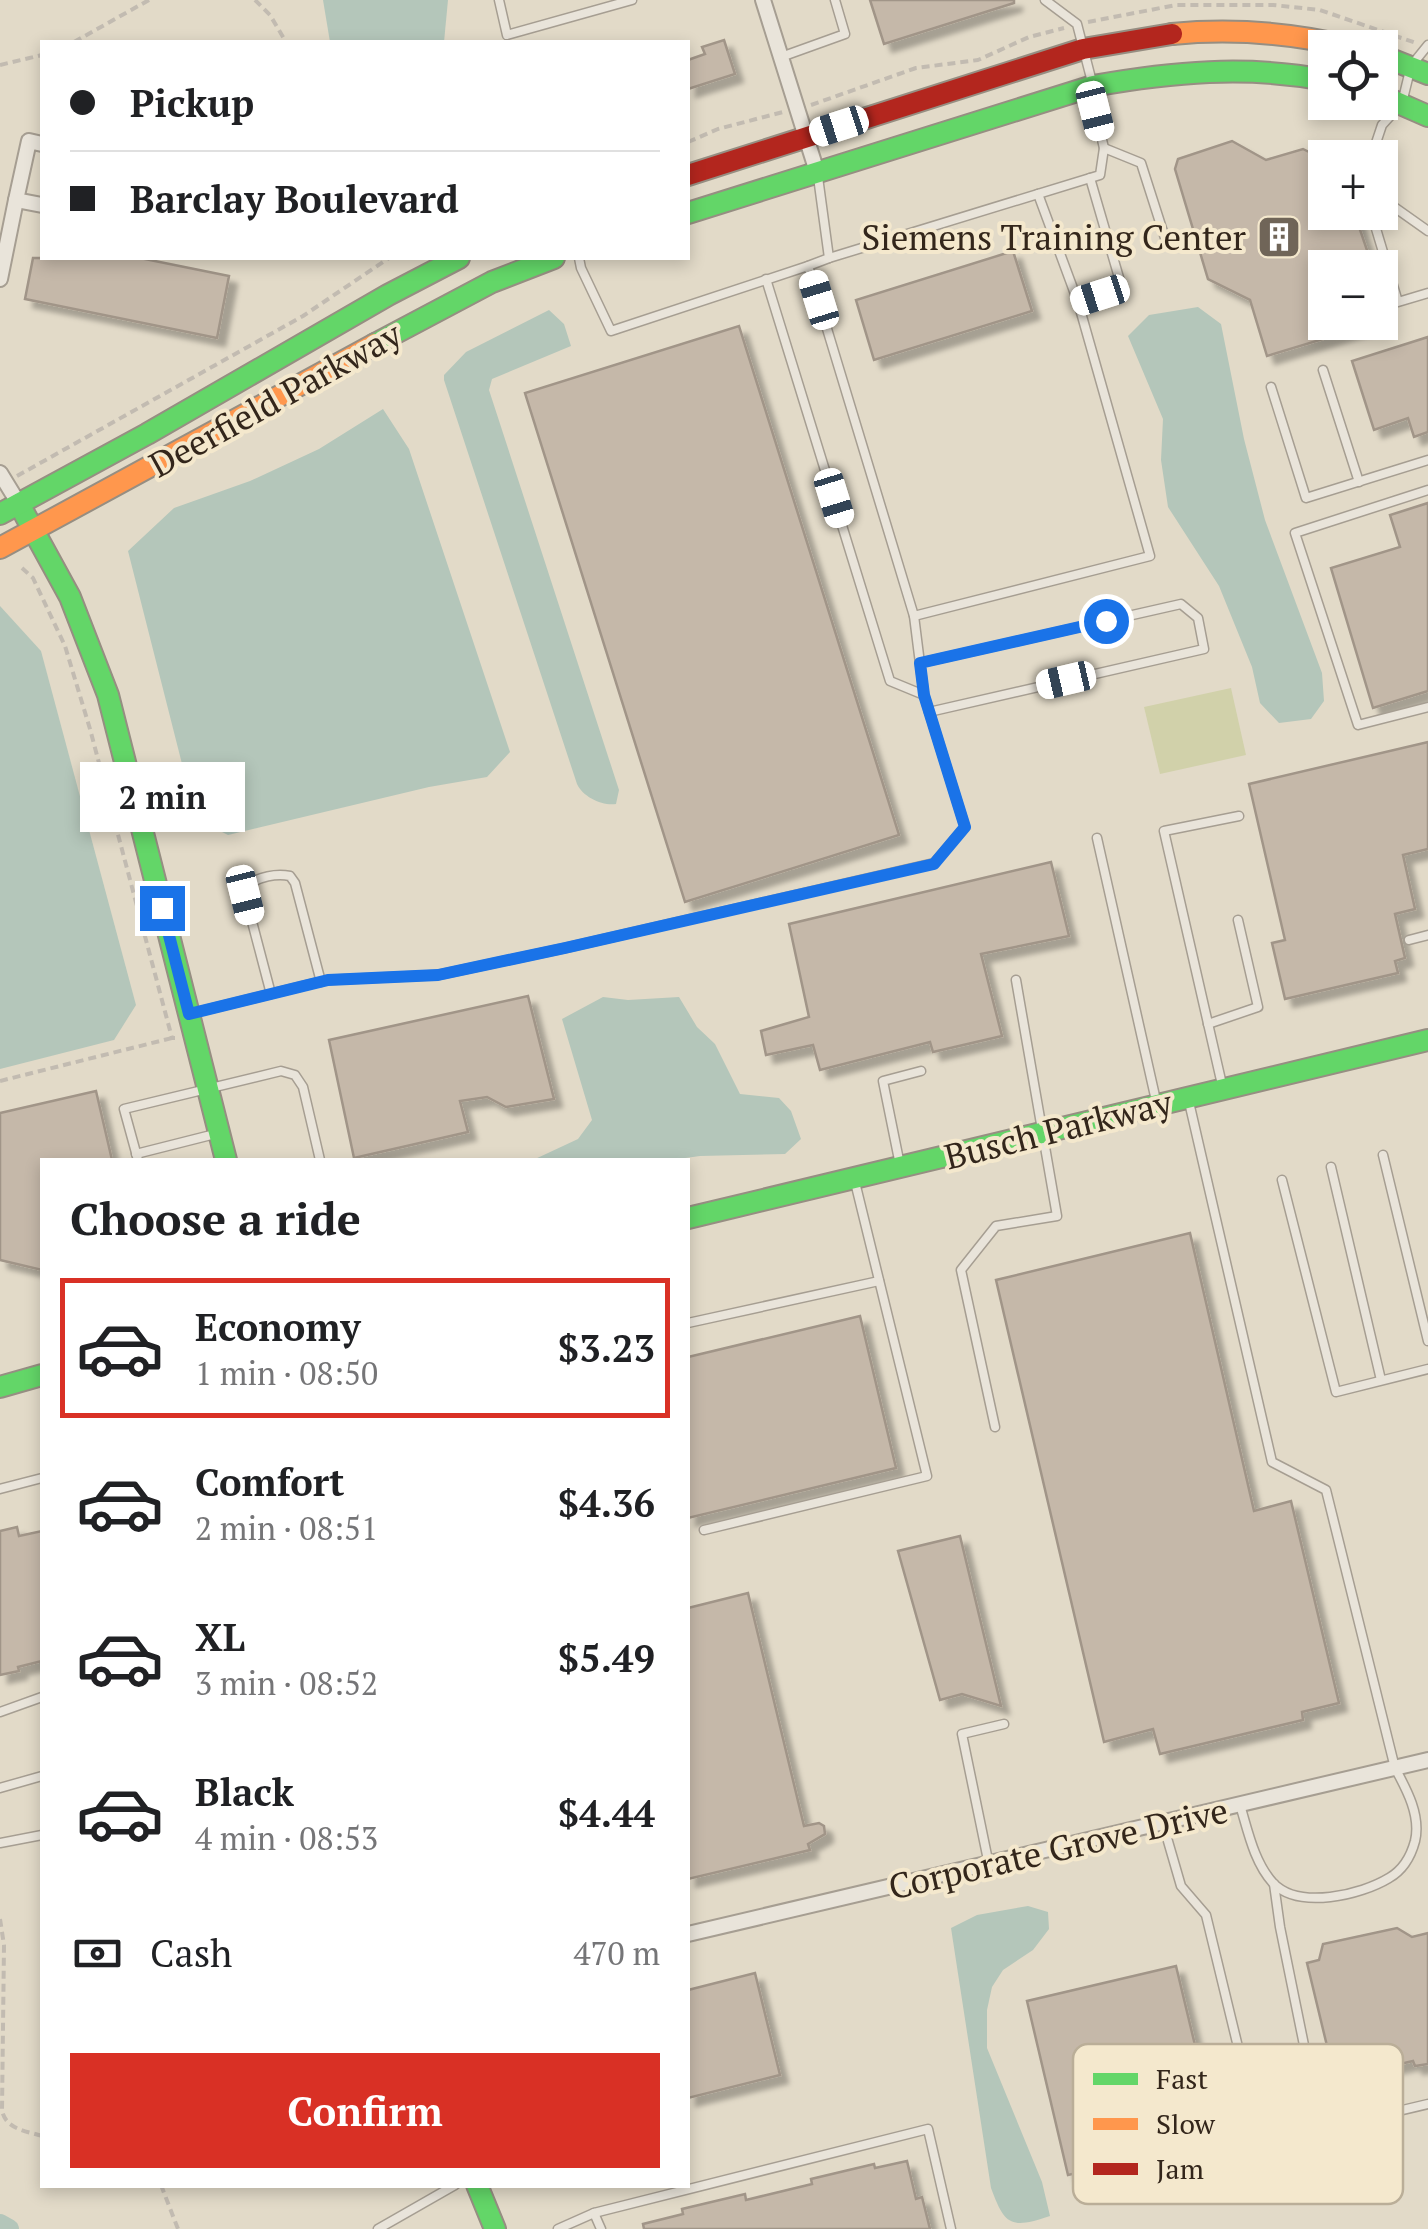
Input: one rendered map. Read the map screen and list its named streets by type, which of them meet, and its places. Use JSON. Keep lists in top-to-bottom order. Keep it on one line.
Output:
{"streets":{"main road":["Deerfield Parkway","Busch Parkway"],"street":["Corporate Grove Drive"]},"places":{"building":["Siemens Training Center"]},"legend":["Fast","Slow","Jam"],"page":{"map_buttons":["+","−"],"banner":["Pickup","Barclay Boulevard"],"bubble":"2 min","heading":"Choose a ride","list":[{"name":"Economy","note":"1 min · 08:50","value":"$3.23"},{"name":"Comfort","note":"2 min · 08:51","value":"$4.36"},{"name":"XL","note":"3 min · 08:52","value":"$5.49"},{"name":"Black","note":"4 min · 08:53","value":"$4.44"}],"pay":["Cash","470 m"],"buttons":"Confirm"}}
